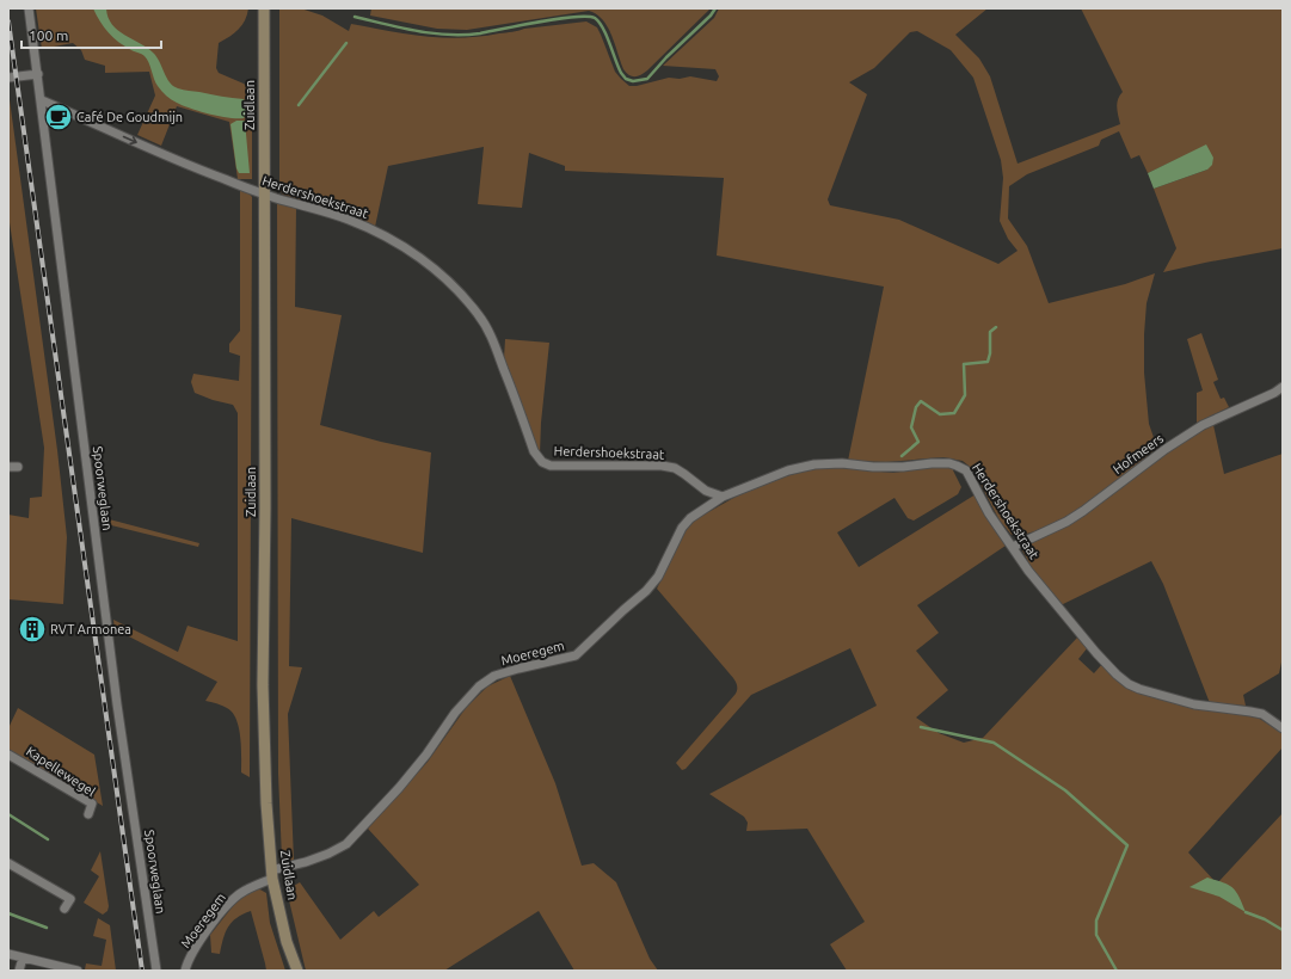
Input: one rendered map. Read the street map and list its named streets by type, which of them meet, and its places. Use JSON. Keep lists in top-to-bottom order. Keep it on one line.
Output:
{"streets":{"main road":["Zuidlaan"],"street":["Herdershoekstraat","Hofmeers","Spoorweglaan","Moeregem","Kapellewegel"]},"crossings":[["Zuidlaan","Herdershoekstraat"],["Zuidlaan","Moeregem"],["Herdershoekstraat","Hofmeers"],["Herdershoekstraat","Spoorweglaan"],["Herdershoekstraat","Moeregem"]],"places":{"cafe":["Café De Goudmijn"],"building":["RVT Armonea"]},"scale_bar":"100 m"}
